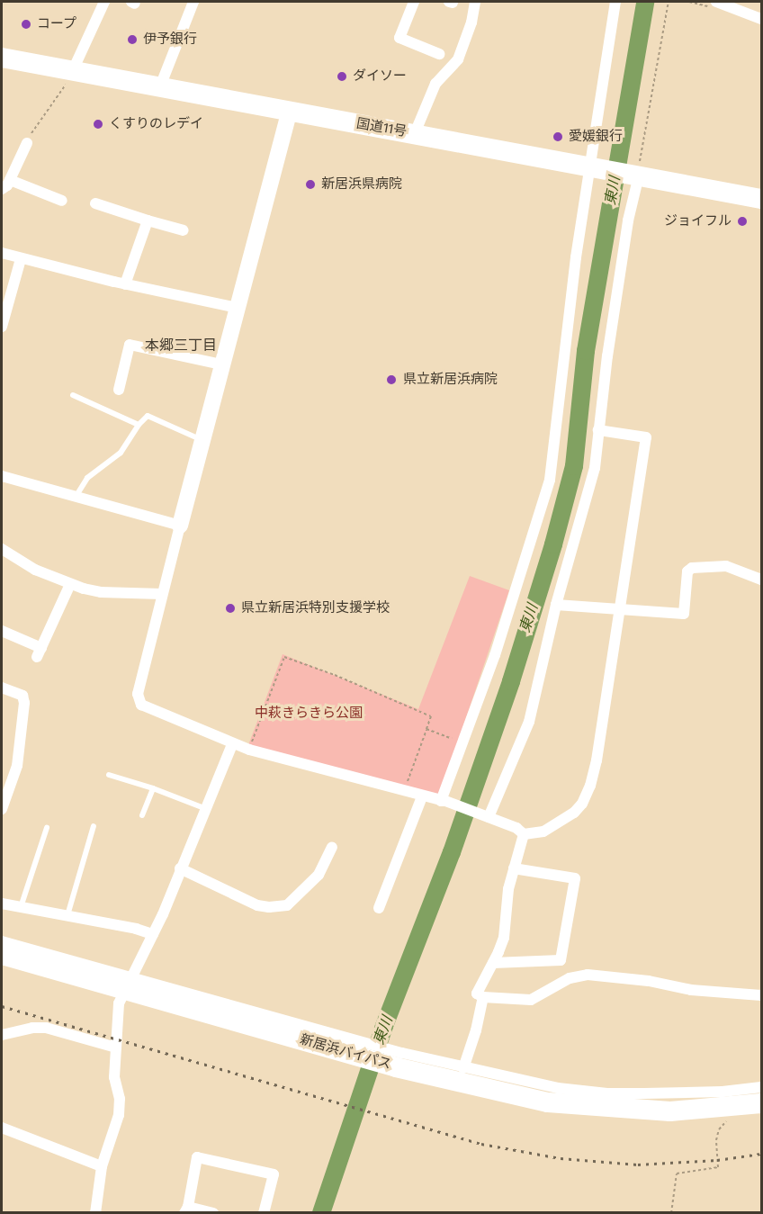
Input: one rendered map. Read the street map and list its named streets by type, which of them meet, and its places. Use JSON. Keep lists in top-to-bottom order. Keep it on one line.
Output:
{"streets":{"highway":["国道11号","新居浜バイパス"]},"districts":["本郷三丁目"],"water":["東川"],"parks":["中萩きらきら公園"],"places":["コープ","伊予銀行","ダイソー","くすりのレデイ","愛媛銀行","新居浜県病院","ジョイフル","県立新居浜病院","県立新居浜特別支援学校"]}
